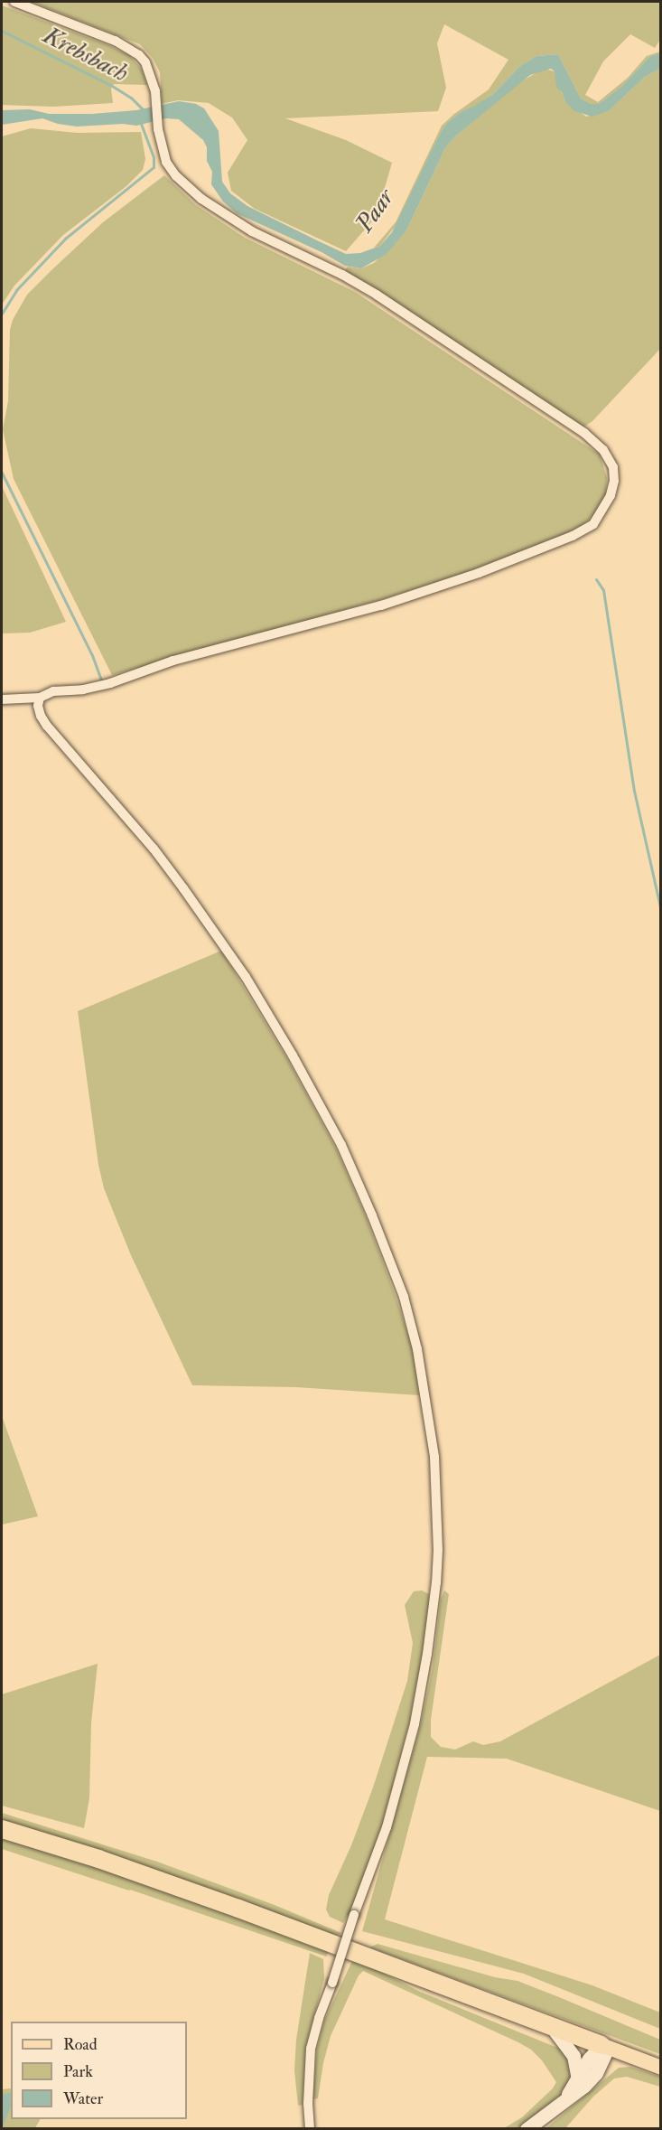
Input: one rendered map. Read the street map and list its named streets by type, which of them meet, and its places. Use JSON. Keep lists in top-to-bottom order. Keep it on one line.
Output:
{"water":["Krebsbach","Paar"],"legend":["Road","Park","Water"]}
